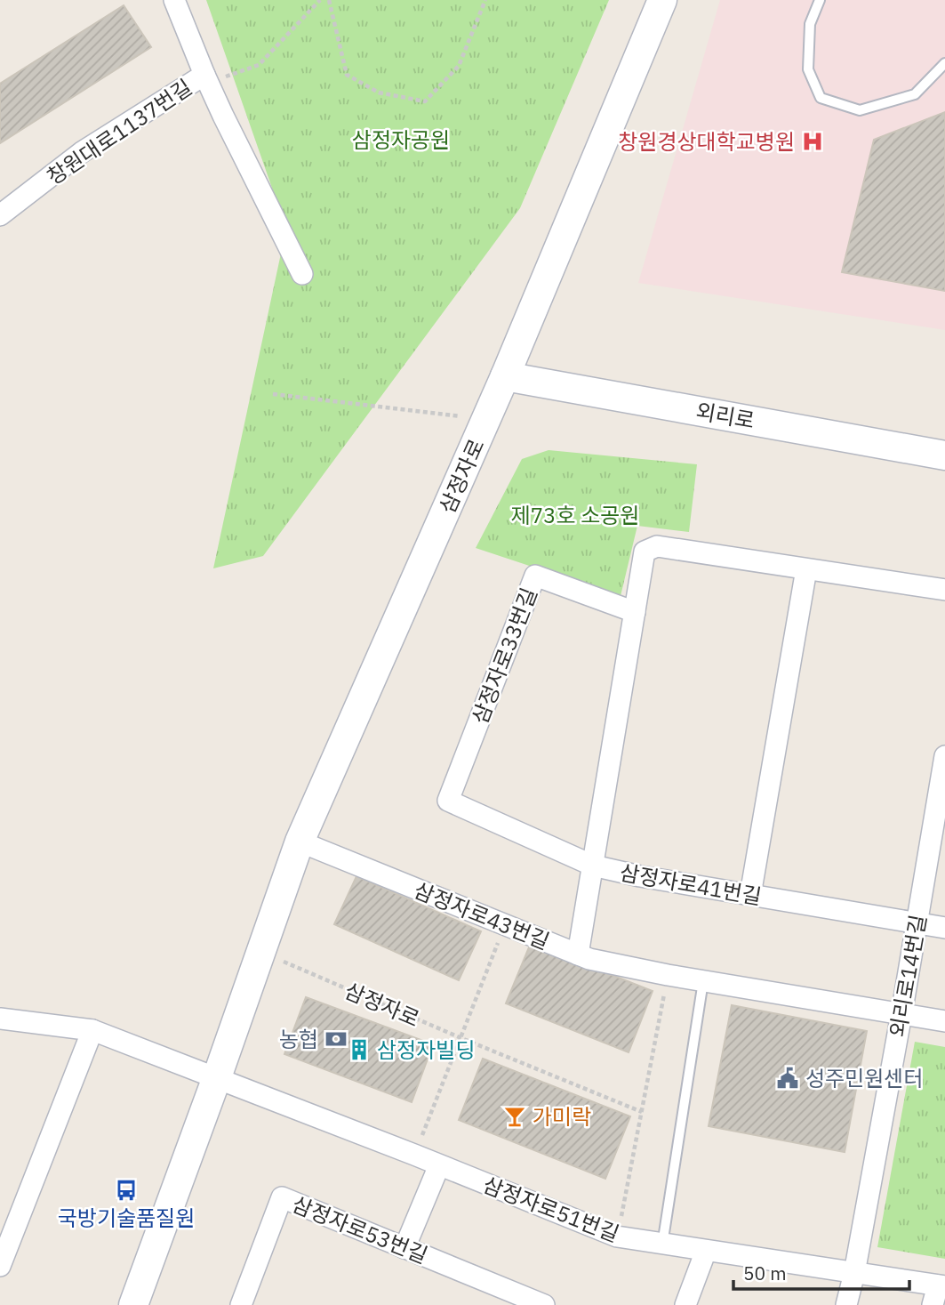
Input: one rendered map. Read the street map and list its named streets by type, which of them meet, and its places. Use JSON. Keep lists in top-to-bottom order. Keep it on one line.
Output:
{"streets":{"street":["창원대로1137번길","외리로","삼정자로","삼정자로33번길","삼정자로41번길","삼정자로43번길","외리로14번길","삼정자로51번길","삼정자로53번길"]},"crossings":[["외리로","삼정자로"],["삼정자로","삼정자로43번길"],["삼정자로","삼정자로51번길"],["삼정자로33번길","삼정자로41번길"],["삼정자로41번길","외리로14번길"],["삼정자로43번길","외리로14번길"],["외리로14번길","삼정자로51번길"]],"parks":["삼정자공원","제73호 소공원"],"places":{"hospital":["창원경상대학교병원"],"bank":["농협"],"building":["삼정자빌딩"],"public building":["성주민원센터"],"bar":["가미락"],"bus stop":["국방기술품질원"]},"scale_bar":"50 m"}
